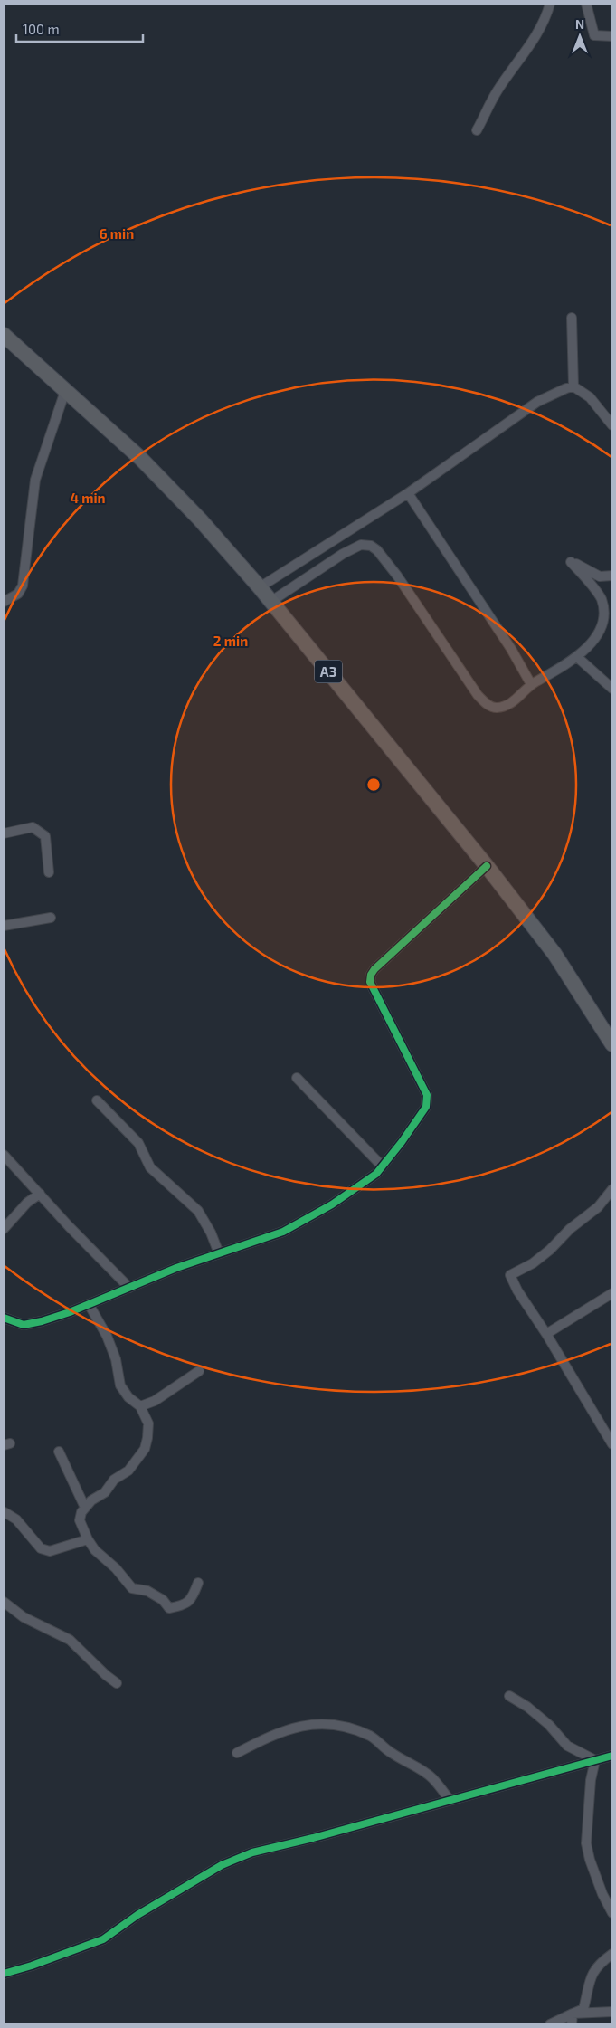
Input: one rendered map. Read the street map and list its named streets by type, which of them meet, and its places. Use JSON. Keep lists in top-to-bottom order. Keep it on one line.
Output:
{"streets":{"highway":["A3"]},"scale_bar":"100 m","north":"top","rings":["6 min","4 min","2 min"]}
